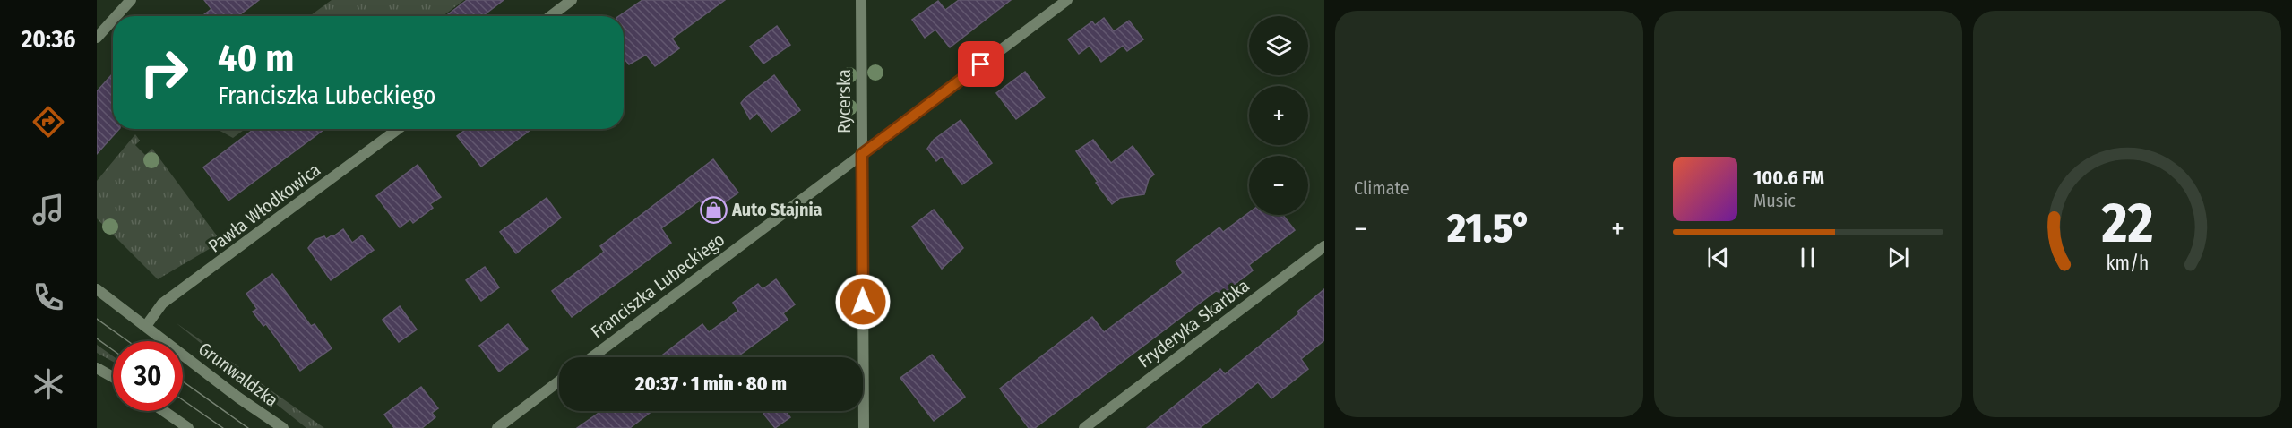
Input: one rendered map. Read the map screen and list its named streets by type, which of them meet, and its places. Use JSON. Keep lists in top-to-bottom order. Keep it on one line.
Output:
{"streets":{"street":["Rycerska","Pawła Włodkowica","Franciszka Lubeckiego","Fryderyka Skarbka","Grunwaldzka"]},"crossings":[["Rycerska","Franciszka Lubeckiego"],["Pawła Włodkowica","Grunwaldzka"]],"places":{"shop":["Auto Stajnia"]},"page":{"tabs":"20:36","tile":"Climate","map_buttons":["+","−"],"turn":["40 m","Franciszka Lubeckiego"],"song":["100.6 FM","Music"],"heat":["−","21.5°","+"],"limit":"30","trip":"20:37 · 1 min · 80 m","gauge":["22","km/h"]}}
